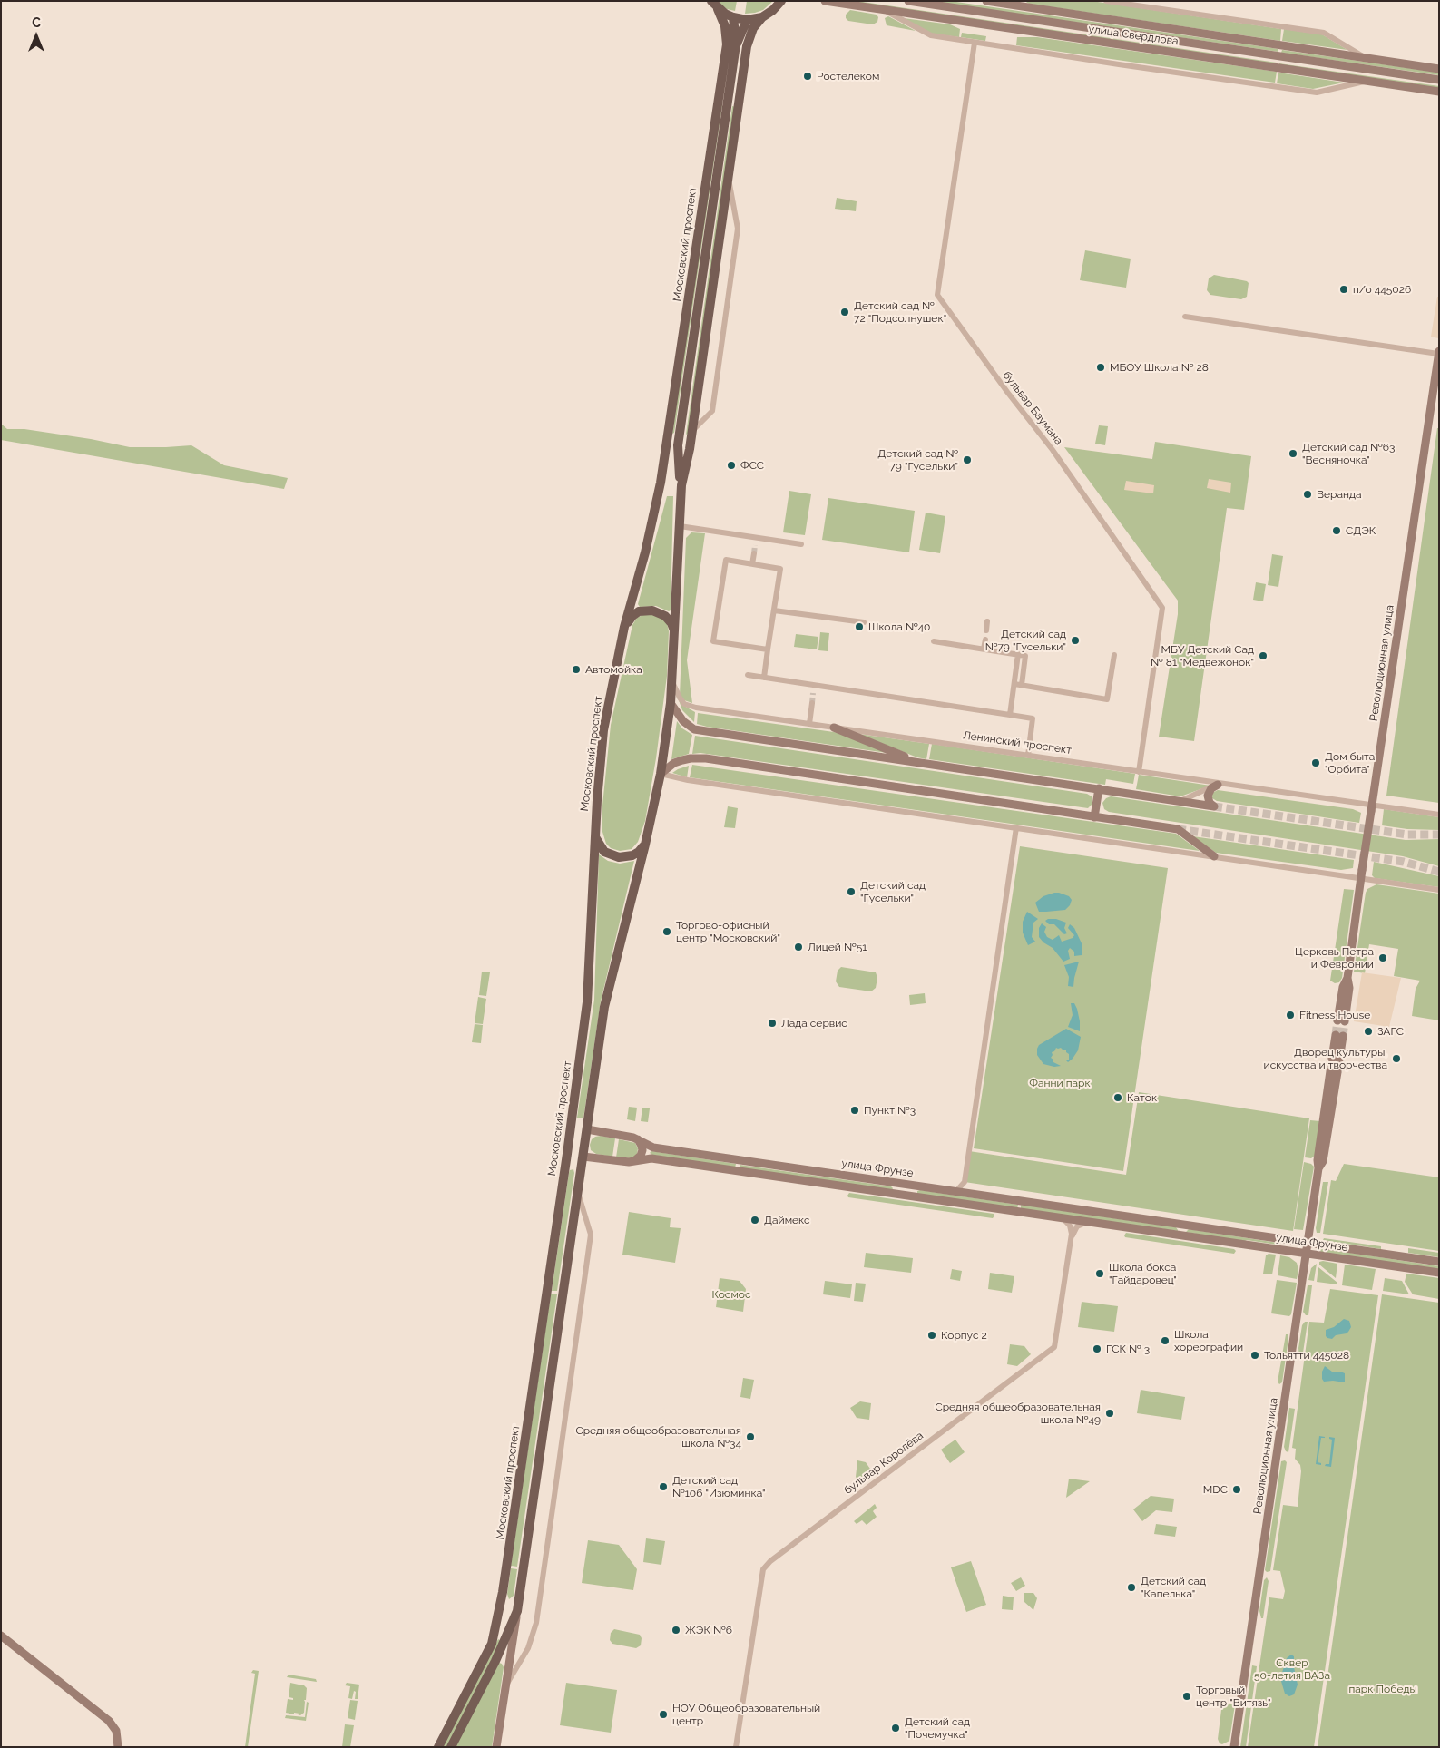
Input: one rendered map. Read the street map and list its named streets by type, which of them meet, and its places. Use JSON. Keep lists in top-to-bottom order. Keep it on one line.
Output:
{"streets":{"main road":["улица Свердлова","Московский проспект","Революционная улица","улица Фрунзе"],"street":["бульвар Баумана","Ленинский проспект","бульвар Королёва"]},"crossings":[["Московский проспект","Ленинский проспект"],["Московский проспект","улица Фрунзе"],["бульвар Баумана","Ленинский проспект"],["Революционная улица","Ленинский проспект"],["Революционная улица","улица Фрунзе"],["улица Фрунзе","бульвар Королёва"]],"parks":["Фанни парк","Космос","Сквер 50-летия ВАЗа","парк Победы"],"places":["Ростелеком","п/о 445026","Детский сад № 72 \"Подсолнушек\"","МБОУ Школа № 28","Детский сад №63 \"Весняночка\"","Детский сад № 79 \"Гусельки\"","ФСС","Веранда","СДЭК","Школа №40","Детский сад №79 \"Гусельки\"","МБУ Детский Сад № 81 \"Медвежонок\"","Автомойка","Дом быта \"Орбита\"","Детский сад \"Гусельки\"","Торгово-офисный центр \"Московский\"","Лицей №51","Церковь Петра и Февронии","Fitness House","Лада сервис","ЗАГС","Дворец культуры, искусства и творчества","Каток","Пункт №3","Даймекс","Школа бокса \"Гайдаровец\"","Корпус 2","Школа хореографии","ГСК № 3","Тольятти 445028","Средняя общеобразовательная школа №49","Средняя общеобразовательная школа №34","Детский сад №106 \"Изюминка\"","MDC","Детский сад \"Капелька\"","ЖЭК №6","Торговый центр \"Витязь\"","НОУ Общеобразовательный центр","Детский сад \"Почемучка\""],"north":"top"}
